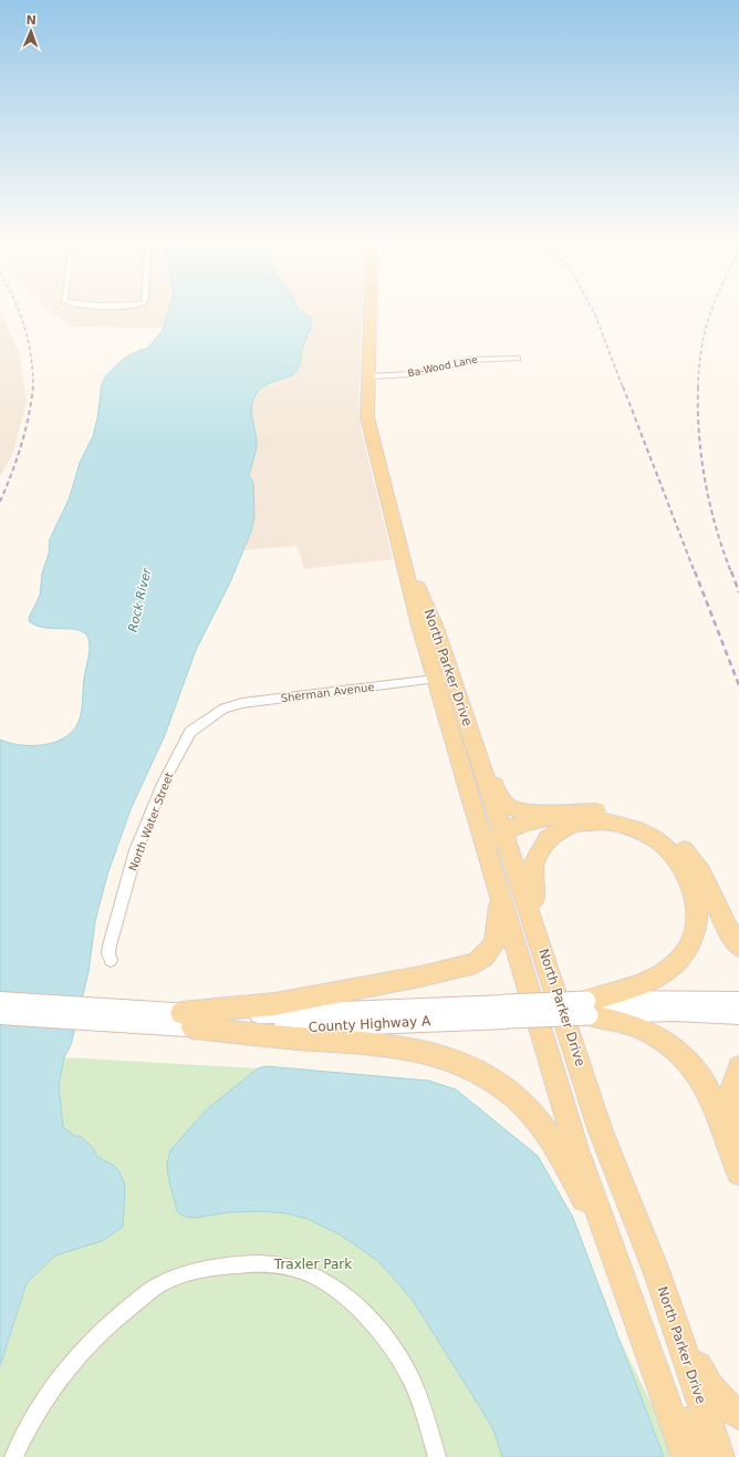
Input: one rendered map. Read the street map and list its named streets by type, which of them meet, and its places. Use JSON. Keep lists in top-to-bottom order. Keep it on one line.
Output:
{"streets":{"main road":["North Parker Drive","County Highway A"],"street":["Ba-Wood Lane","Sherman Avenue","North Water Street"]},"crossings":[["Ba-Wood Lane","North Parker Drive"],["North Parker Drive","Sherman Avenue"],["Sherman Avenue","North Water Street"]],"water":["Rock River"],"parks":["Traxler Park"],"north":"top"}
